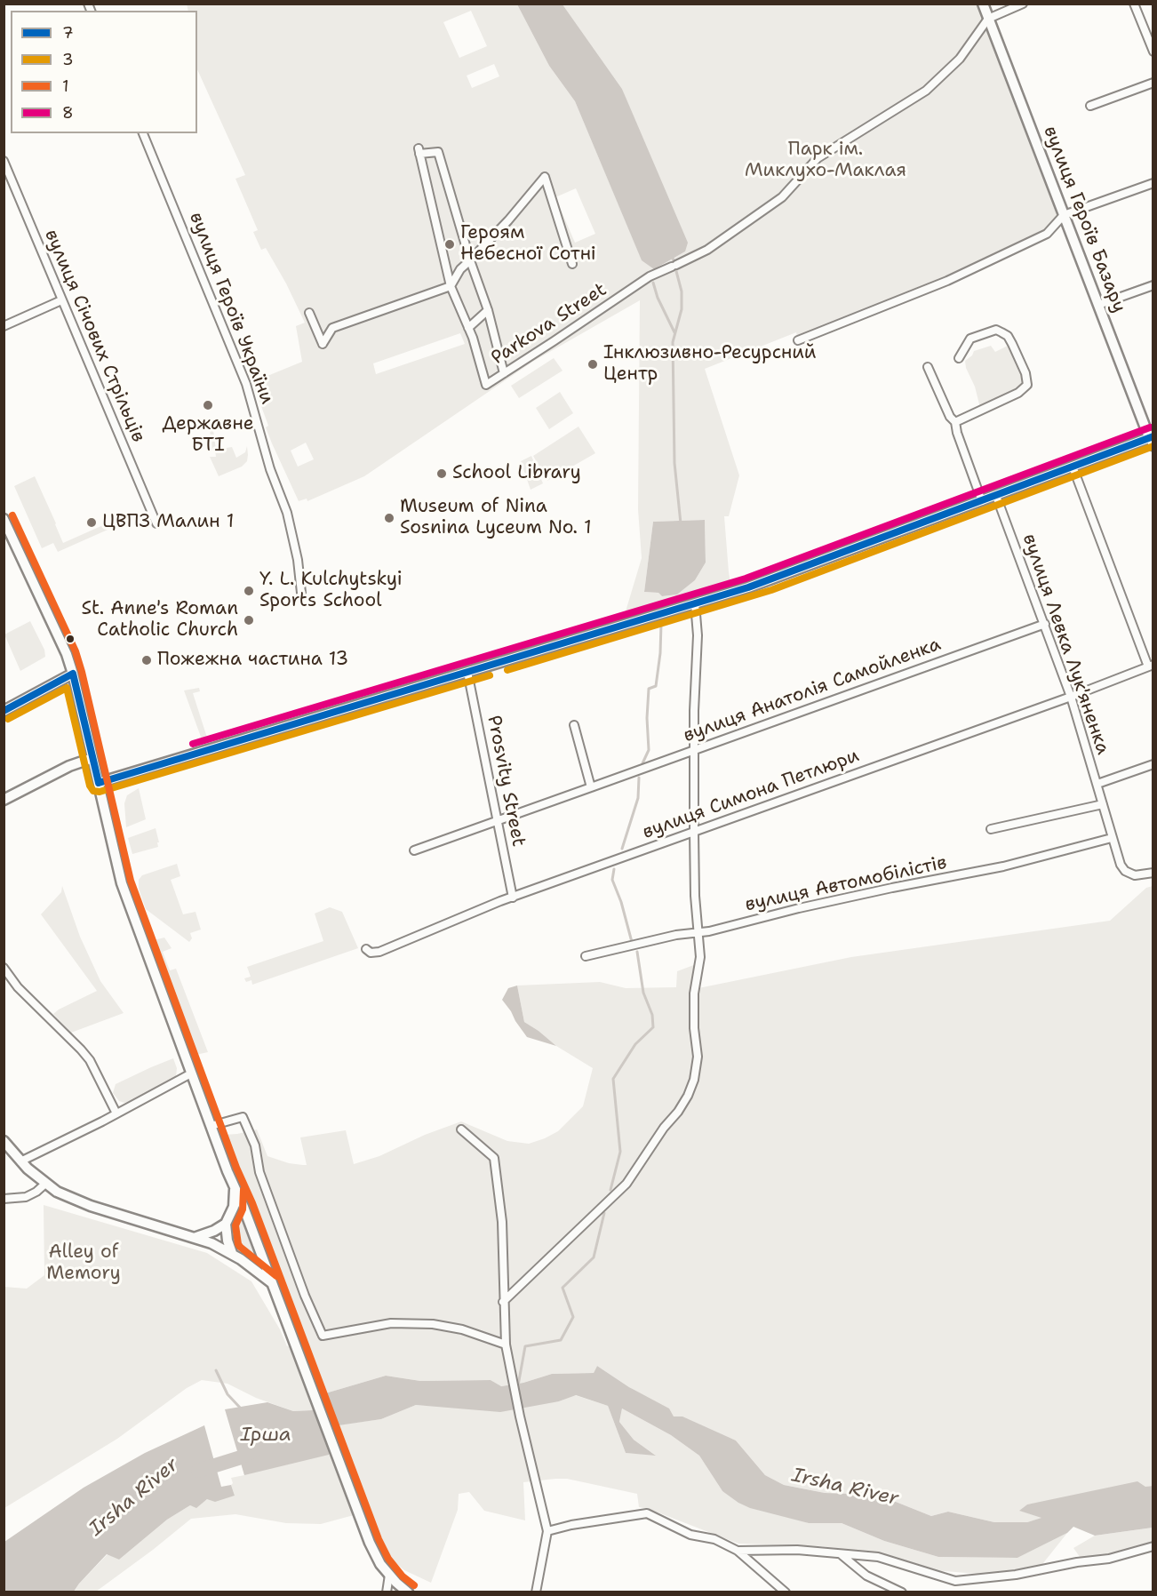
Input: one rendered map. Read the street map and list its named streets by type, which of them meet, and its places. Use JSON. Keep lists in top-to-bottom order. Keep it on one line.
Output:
{"streets":{"street":["вулиця Героїв Базару","вулиця Героїв України","Parkova Street","вулиця Січових Стрільців","вулиця Левка Лук'яненка","вулиця Анатолія Самойленка","Prosvity Street","вулиця Симона Петлюри","вулиця Автомобілістів"]},"crossings":[["вулиця Героїв Базару","Parkova Street"],["вулиця Левка Лук'яненка","вулиця Анатолія Самойленка"],["вулиця Левка Лук'яненка","вулиця Симона Петлюри"],["вулиця Левка Лук'яненка","вулиця Автомобілістів"],["вулиця Анатолія Самойленка","Prosvity Street"],["Prosvity Street","вулиця Симона Петлюри"]],"water":["Ірша","Irsha River"],"parks":["Парк ім. Миклухо-Маклая","Alley of Memory"],"places":["Героям Небесної Сотні","Інклюзивно-Ресурсний Центр","Державне БТІ","School Library","Museum of Nina Sosnina Lyceum No. 1","ЦВПЗ Малин 1","Y. L. Kulchytskyi Sports School","St. Anne's Roman Catholic Church","Пожежна частина 13"],"lines":["transit line 8","transit line 7","transit line 3","transit line 1"],"legend":["7","3","1","8"]}
